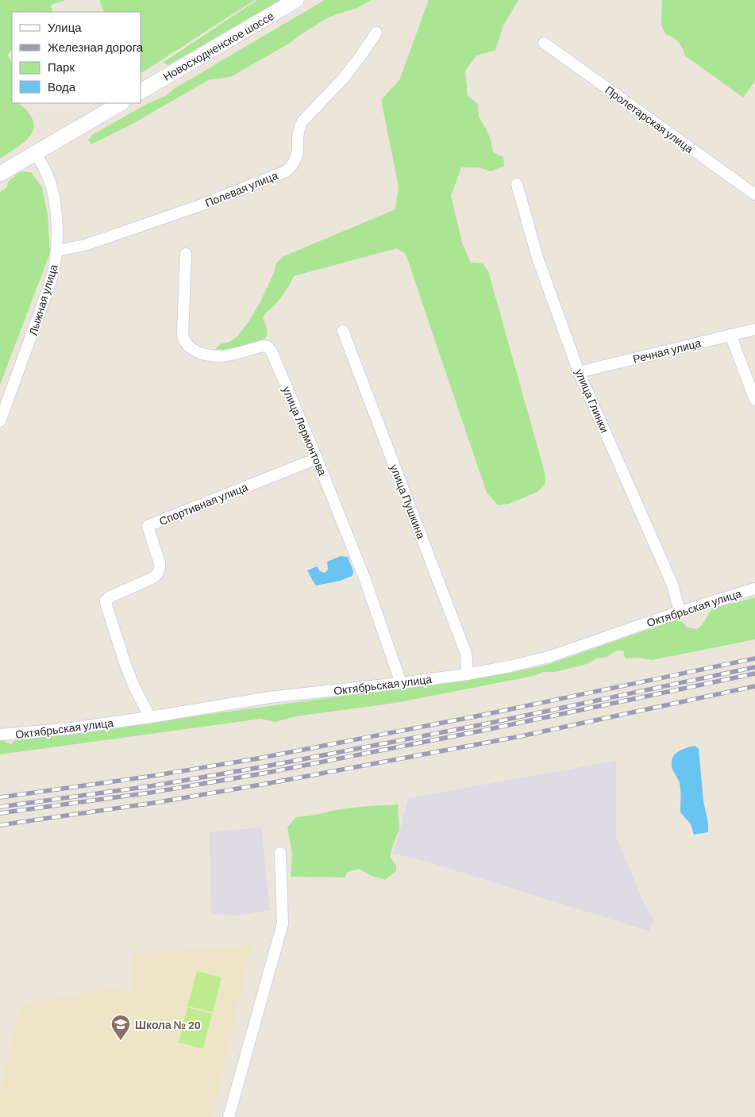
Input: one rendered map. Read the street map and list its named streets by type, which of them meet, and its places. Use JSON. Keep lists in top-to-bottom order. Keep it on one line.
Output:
{"streets":{"main road":["Новосходненское шоссе"],"street":["Пролетарская улица","Полевая улица","Лыжная улица","Речная улица","улица Глинки","улица Лермонтова","улица Пушкина","Спортивная улица","Октябрьская улица"]},"crossings":[["Полевая улица","Лыжная улица"],["Речная улица","улица Глинки"],["улица Глинки","Октябрьская улица"],["улица Лермонтова","Спортивная улица"],["улица Лермонтова","Октябрьская улица"],["улица Пушкина","Октябрьская улица"],["Спортивная улица","Октябрьская улица"]],"places":{"school or university":["Школа № 20"]},"legend":["Улица","Железная дорога","Парк","Вода"]}
